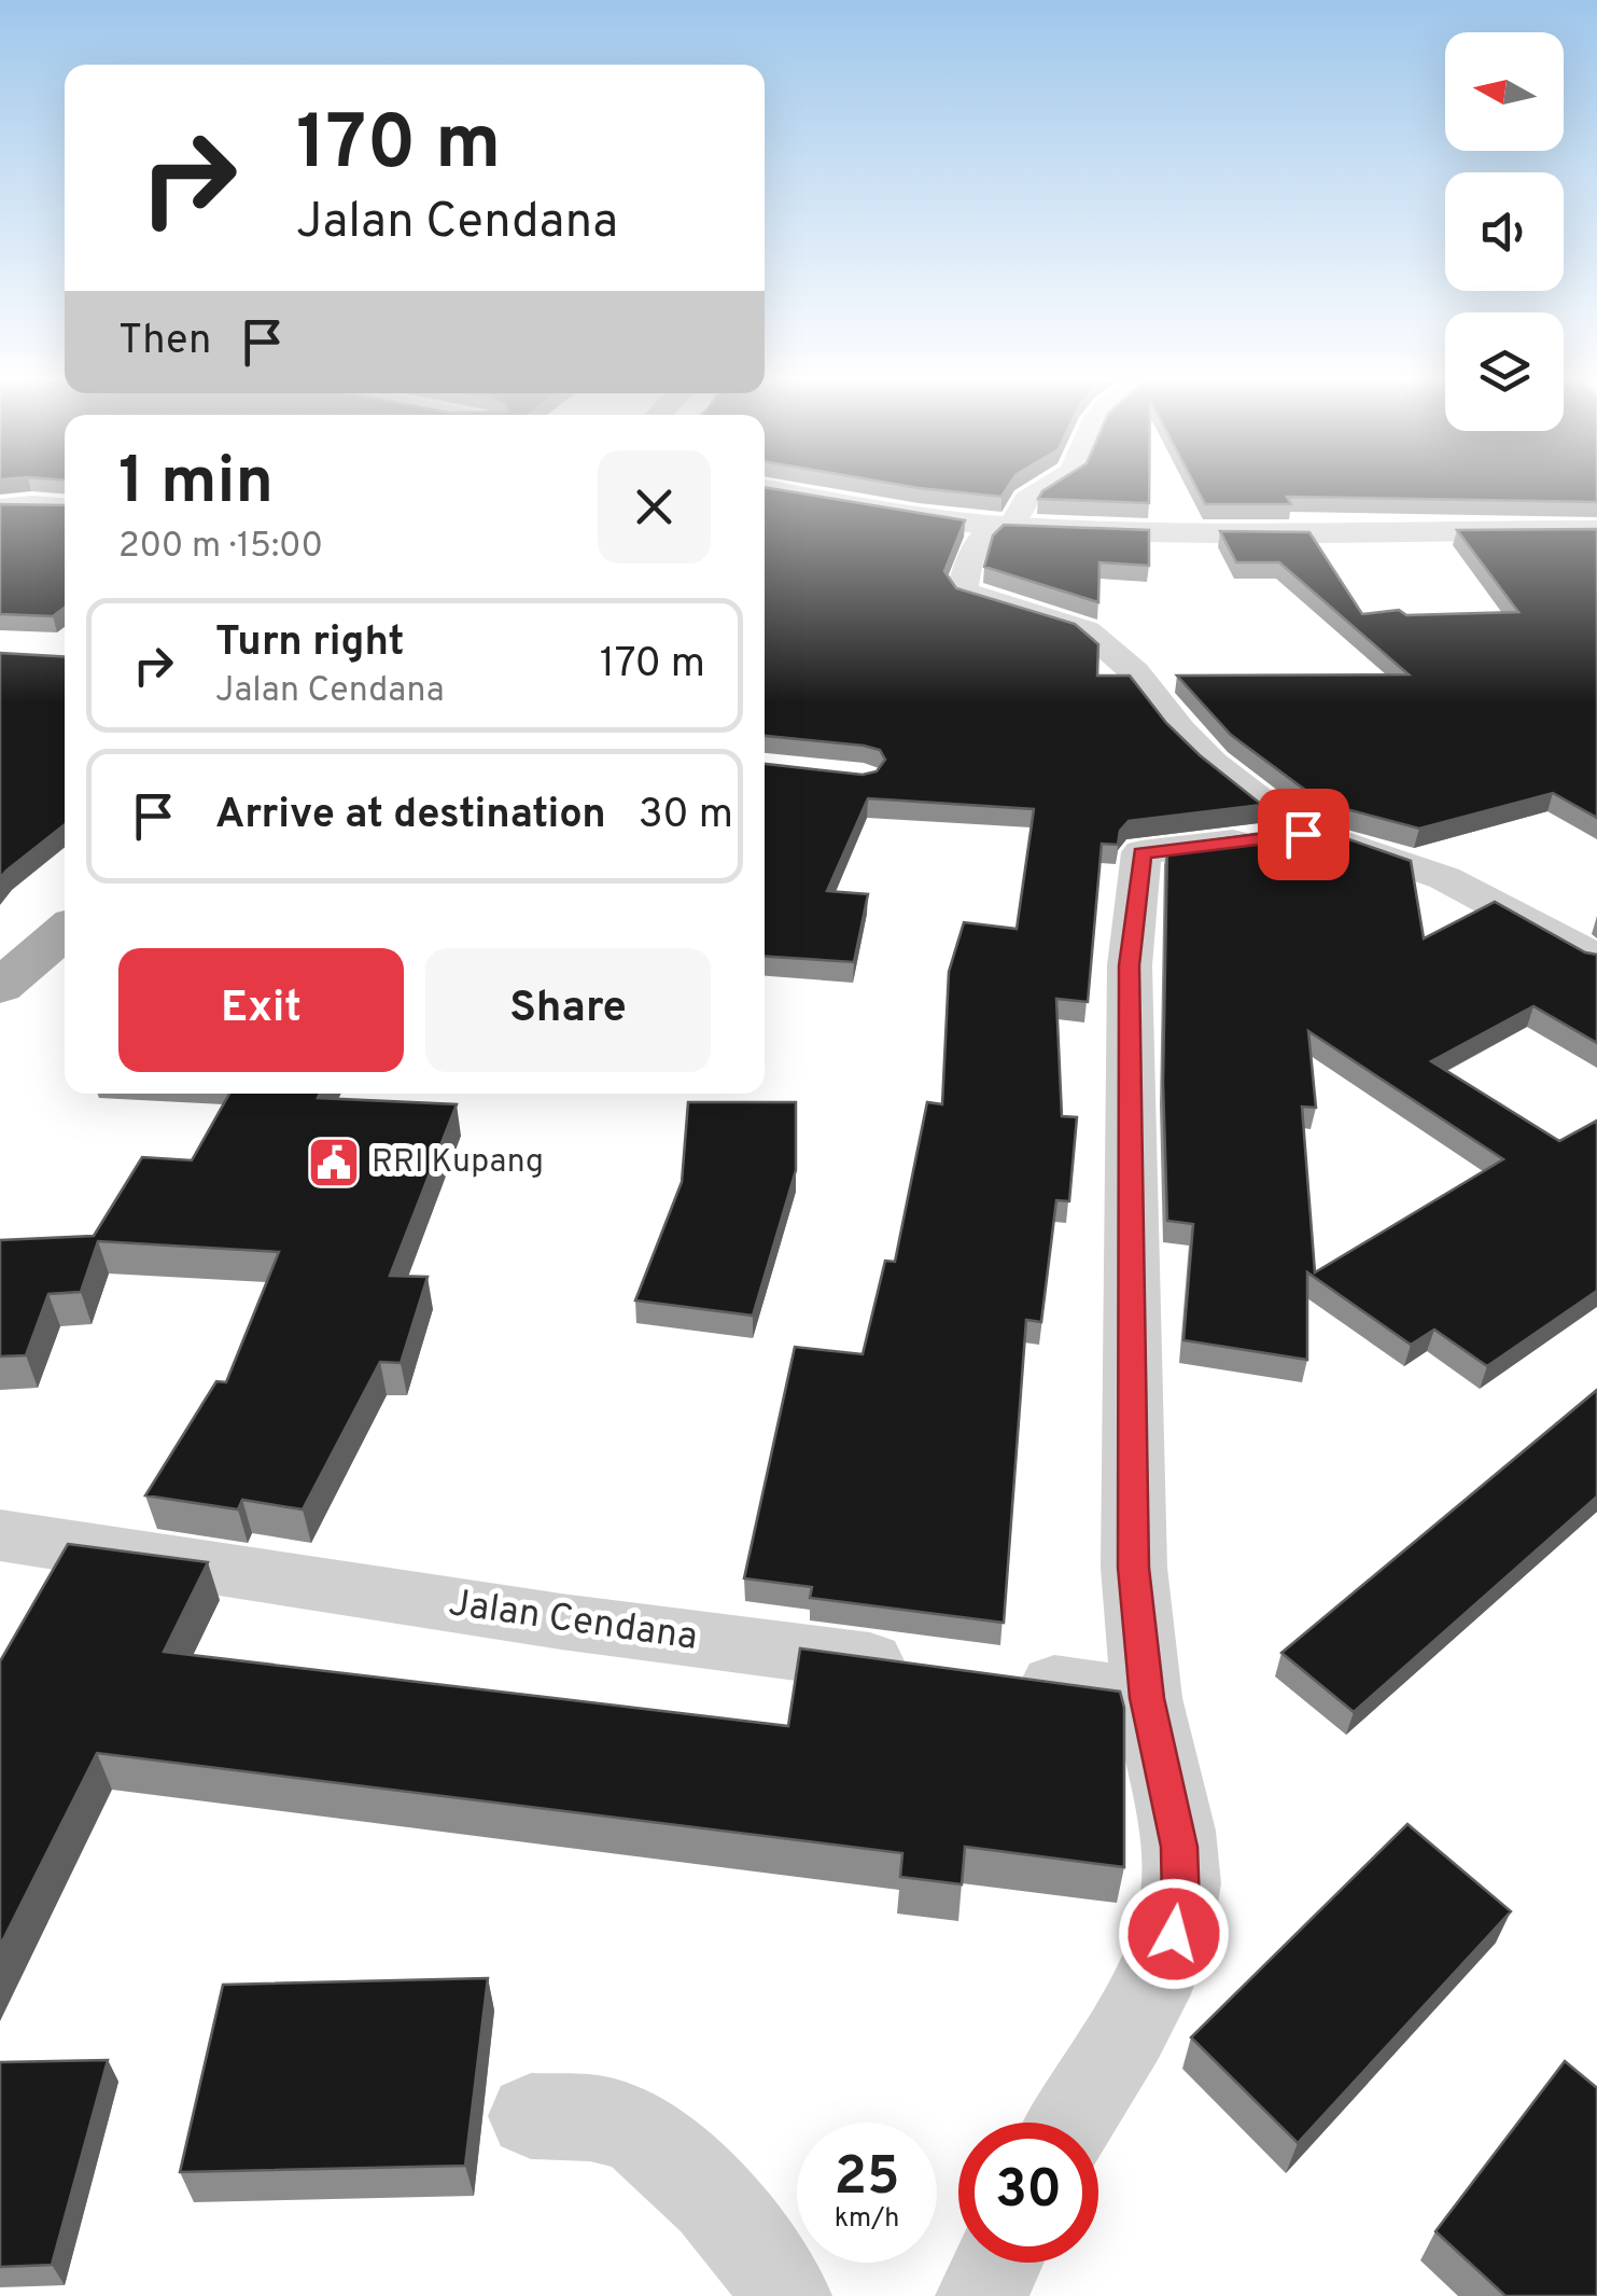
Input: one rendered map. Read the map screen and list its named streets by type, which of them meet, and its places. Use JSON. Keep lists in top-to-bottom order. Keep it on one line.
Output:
{"streets":{"street":["Jalan Cendana"]},"places":{"public building":["RRI Kupang"]},"north":"left","page":{"turn":["170 m","Jalan Cendana"],"then":"Then","heading":["1 min","200 m · 15:00"],"list":[{"name":"Turn right","note":"Jalan Cendana","value":"170 m"},{"name":"Arrive at destination","value":"30 m"}],"buttons":["Exit","Share"],"speed":"25 km/h","limit":"30"}}
